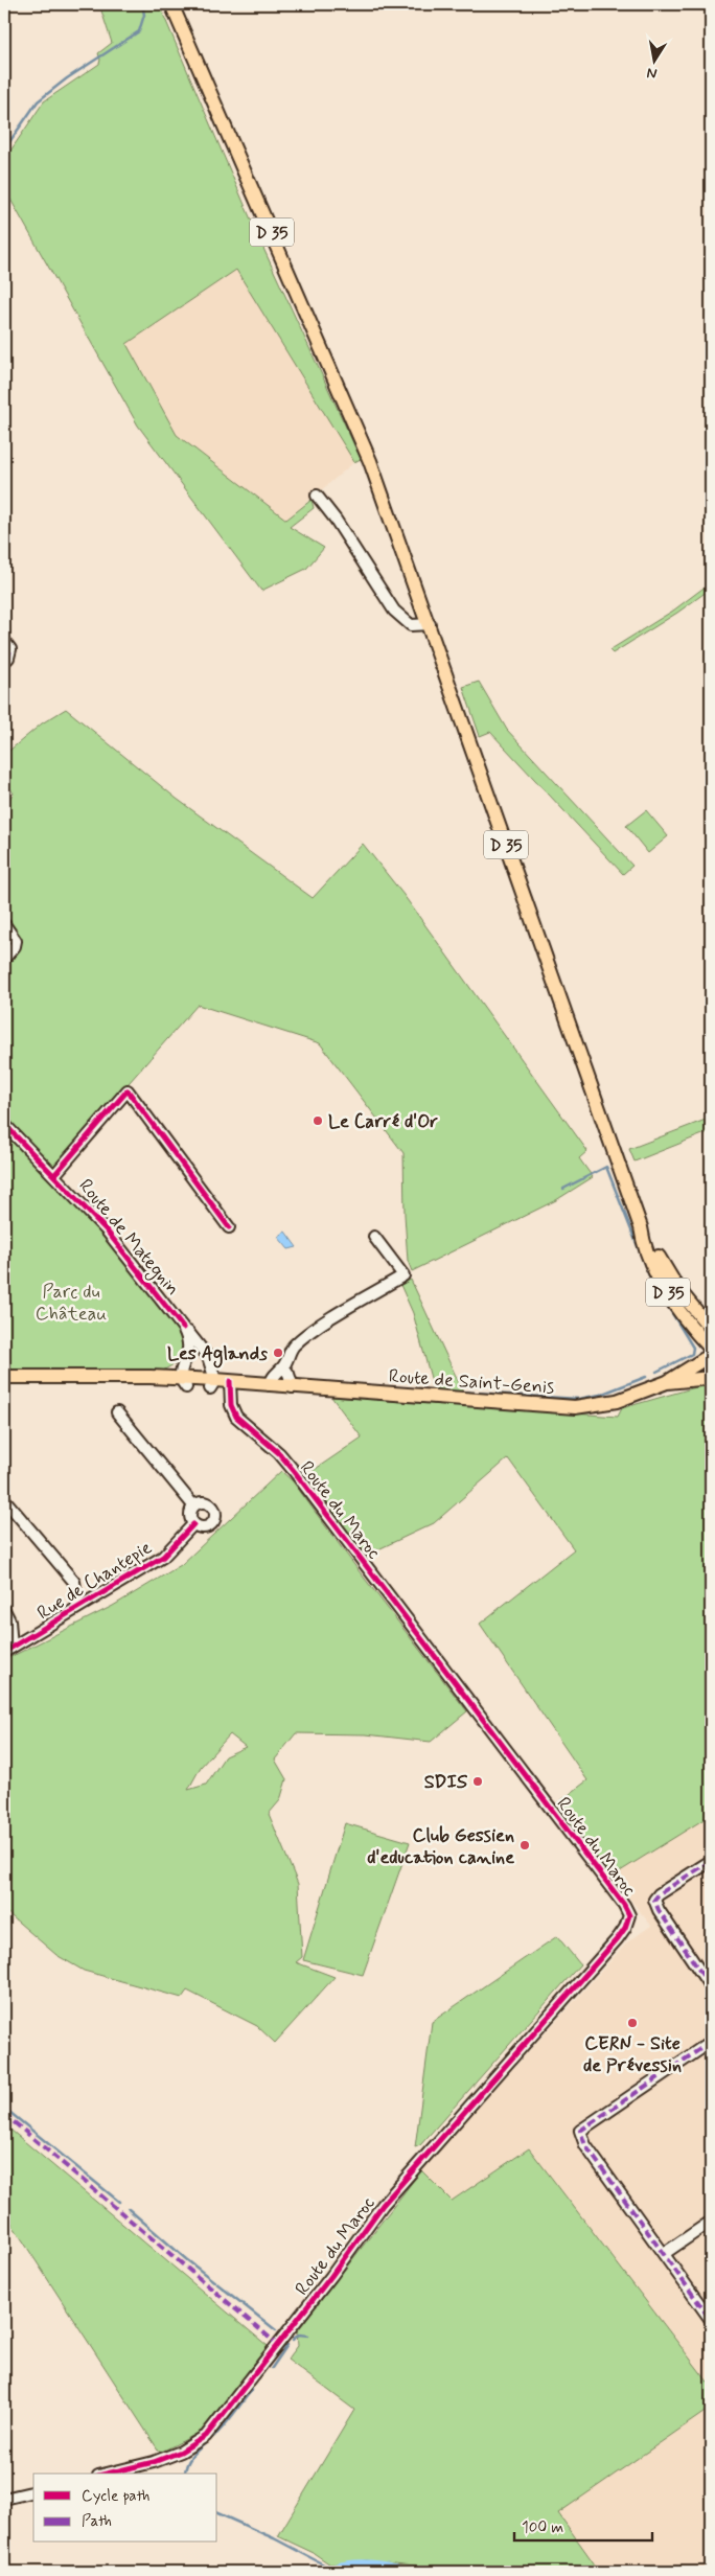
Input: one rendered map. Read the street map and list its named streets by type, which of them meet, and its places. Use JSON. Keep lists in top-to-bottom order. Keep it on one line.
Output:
{"streets":{"main road":["D 35","Route de Saint-Genis"],"street":["Route de Mategnin","Route du Maroc","Rue de Chantepie"]},"crossings":[["Route de Mategnin","Route de Saint-Genis"],["Route de Saint-Genis","Route du Maroc"]],"parks":["Parc du Château"],"places":["Le Carré d'Or","Les Aglands","SDIS","Club Gessien d'education canine","CERN - Site de Prévessin"],"legend":["Cycle path","Path"],"scale_bar":"100 m","north":"bottom"}
